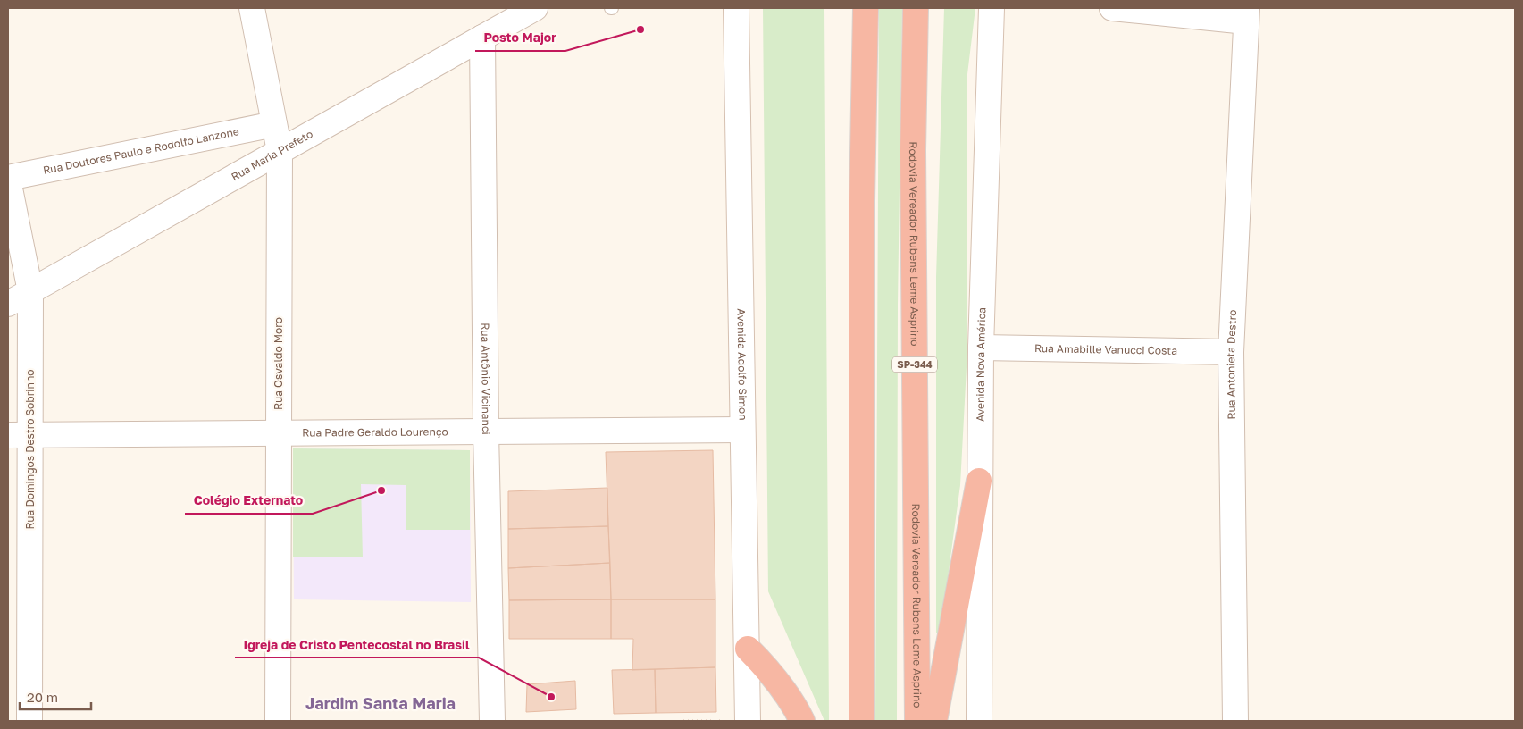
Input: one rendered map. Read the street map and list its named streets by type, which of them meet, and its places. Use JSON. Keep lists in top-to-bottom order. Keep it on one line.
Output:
{"streets":{"highway":["Rodovia Vereador Rubens Leme Asprino","SP-344"],"street":["Rua Doutores Paulo e Rodolfo Lanzone","Rua Maria Prefeto","Rua Amabille Vanucci Costa","Rua Osvaldo Moro","Avenida Adolfo Simon","Avenida Nova América","Rua Antonieta Destro","Rua Antônio Vicinanci","Rua Padre Geraldo Lourenço","Rua Domingos Destro Sobrinho"]},"crossings":[["Rua Doutores Paulo e Rodolfo Lanzone","Rua Osvaldo Moro"],["Rua Doutores Paulo e Rodolfo Lanzone","Rua Domingos Destro Sobrinho"],["Rua Maria Prefeto","Rua Osvaldo Moro"],["Rua Maria Prefeto","Rua Antônio Vicinanci"],["Rua Maria Prefeto","Rua Domingos Destro Sobrinho"],["Rua Amabille Vanucci Costa","Avenida Nova América"],["Rua Amabille Vanucci Costa","Rua Antonieta Destro"],["Rua Osvaldo Moro","Rua Padre Geraldo Lourenço"],["Avenida Adolfo Simon","Rua Padre Geraldo Lourenço"],["Rua Antônio Vicinanci","Rua Padre Geraldo Lourenço"],["Rua Padre Geraldo Lourenço","Rua Domingos Destro Sobrinho"]],"districts":["Jardim Santa Maria"],"places":["Posto Major","Colégio Externato","Igreja de Cristo Pentecostal no Brasil"],"scale_bar":"20 m"}
